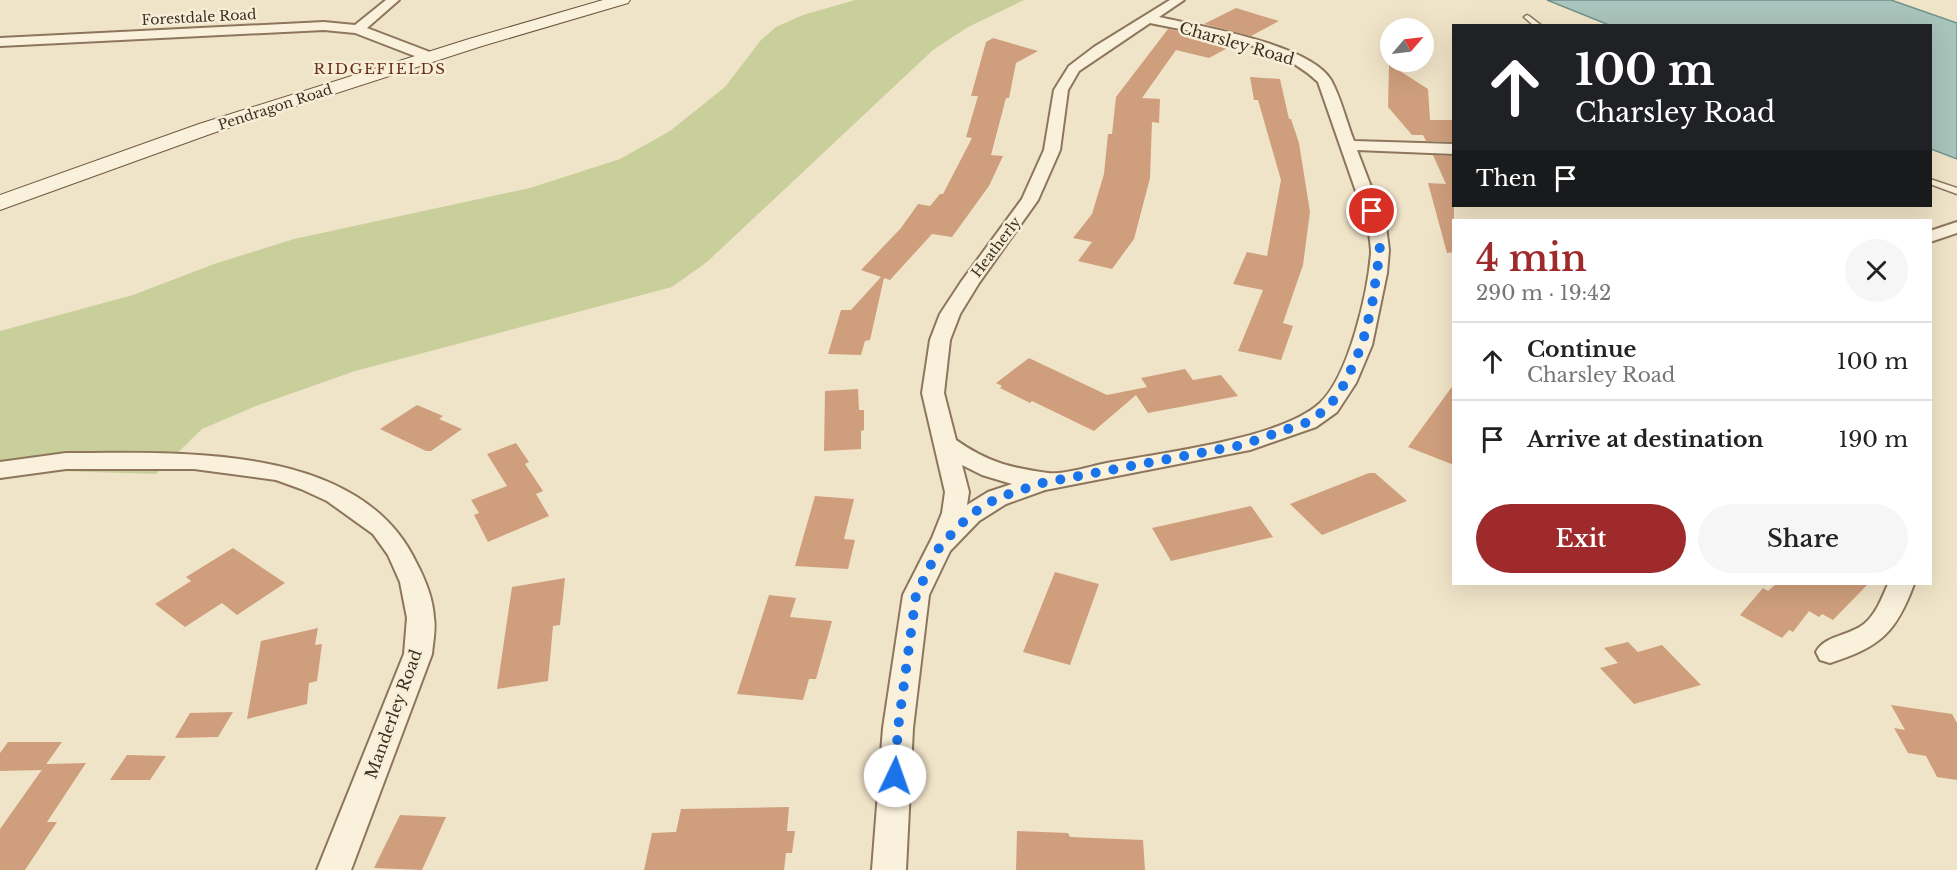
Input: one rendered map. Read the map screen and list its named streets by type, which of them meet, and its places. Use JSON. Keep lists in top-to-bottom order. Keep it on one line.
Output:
{"streets":{"street":["Forestdale Road","Charsley Road","Pendragon Road","Heatherly","Manderley Road"]},"crossings":[["Forestdale Road","Pendragon Road"],["Charsley Road","Heatherly"]],"districts":["RIDGEFIELDS"],"north":"top right","page":{"turn":["100 m","Charsley Road"],"then":"Then","heading":["4 min","290 m · 19:42"],"list":[{"name":"Continue","note":"Charsley Road","value":"100 m"},{"name":"Arrive at destination","value":"190 m"}],"buttons":["Exit","Share"]}}
